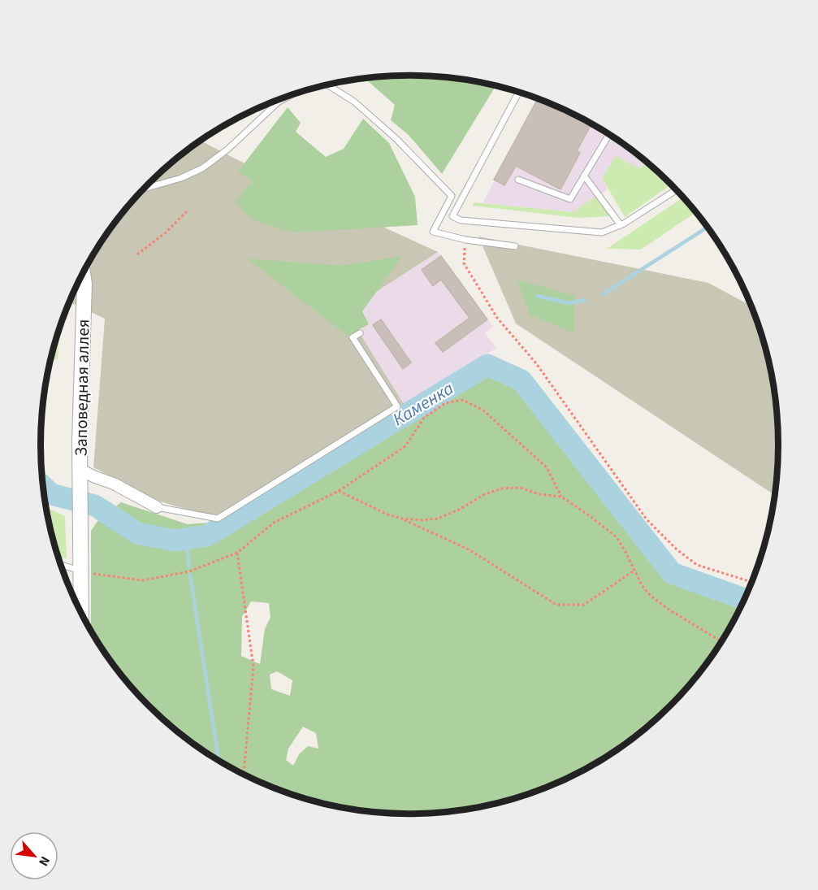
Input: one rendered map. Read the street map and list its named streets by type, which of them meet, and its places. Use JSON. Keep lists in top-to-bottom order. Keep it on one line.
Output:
{"streets":{"street":["Заповедная аллея"]},"water":["Каменка"],"north":"bottom right"}
